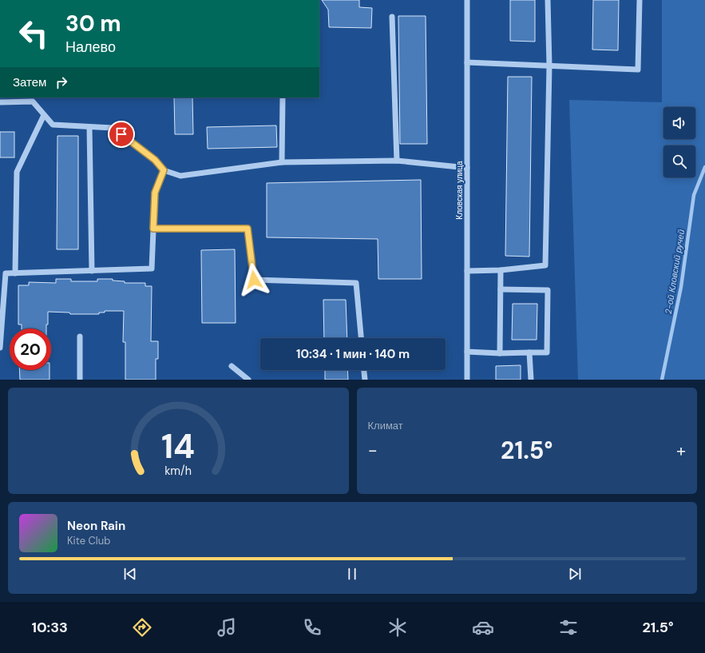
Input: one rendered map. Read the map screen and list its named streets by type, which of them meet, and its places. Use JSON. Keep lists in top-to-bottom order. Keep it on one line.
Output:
{"streets":{"street":["Кловская улица"]},"water":["2-ой Кловский ручей"],"page":{"turn":["30 m","Налево"],"then":"Затем","limit":"20","trip":"10:34 · 1 мин · 140 m","tile":"Климат","heat":["−","21.5°","+"],"song":["Neon Rain","Kite Club"],"tabs":["10:33","21.5°"],"gauge":["14","km/h"]}}
